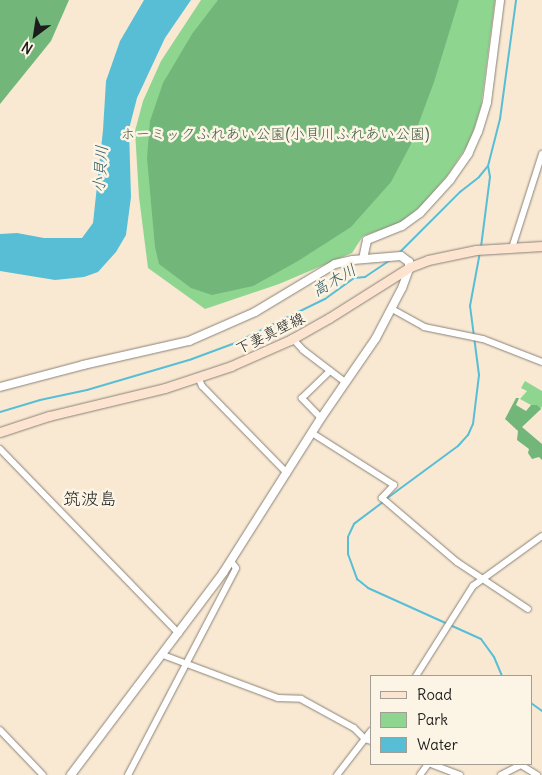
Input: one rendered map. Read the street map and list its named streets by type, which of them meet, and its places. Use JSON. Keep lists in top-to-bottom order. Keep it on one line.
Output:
{"streets":{"main road":["下妻真壁線"]},"districts":["筑波島"],"water":["小貝川","高木川"],"parks":["ホーミックふれあい公園(小貝川ふれあい公園)"],"legend":["Road","Park","Water"],"north":"bottom left"}
